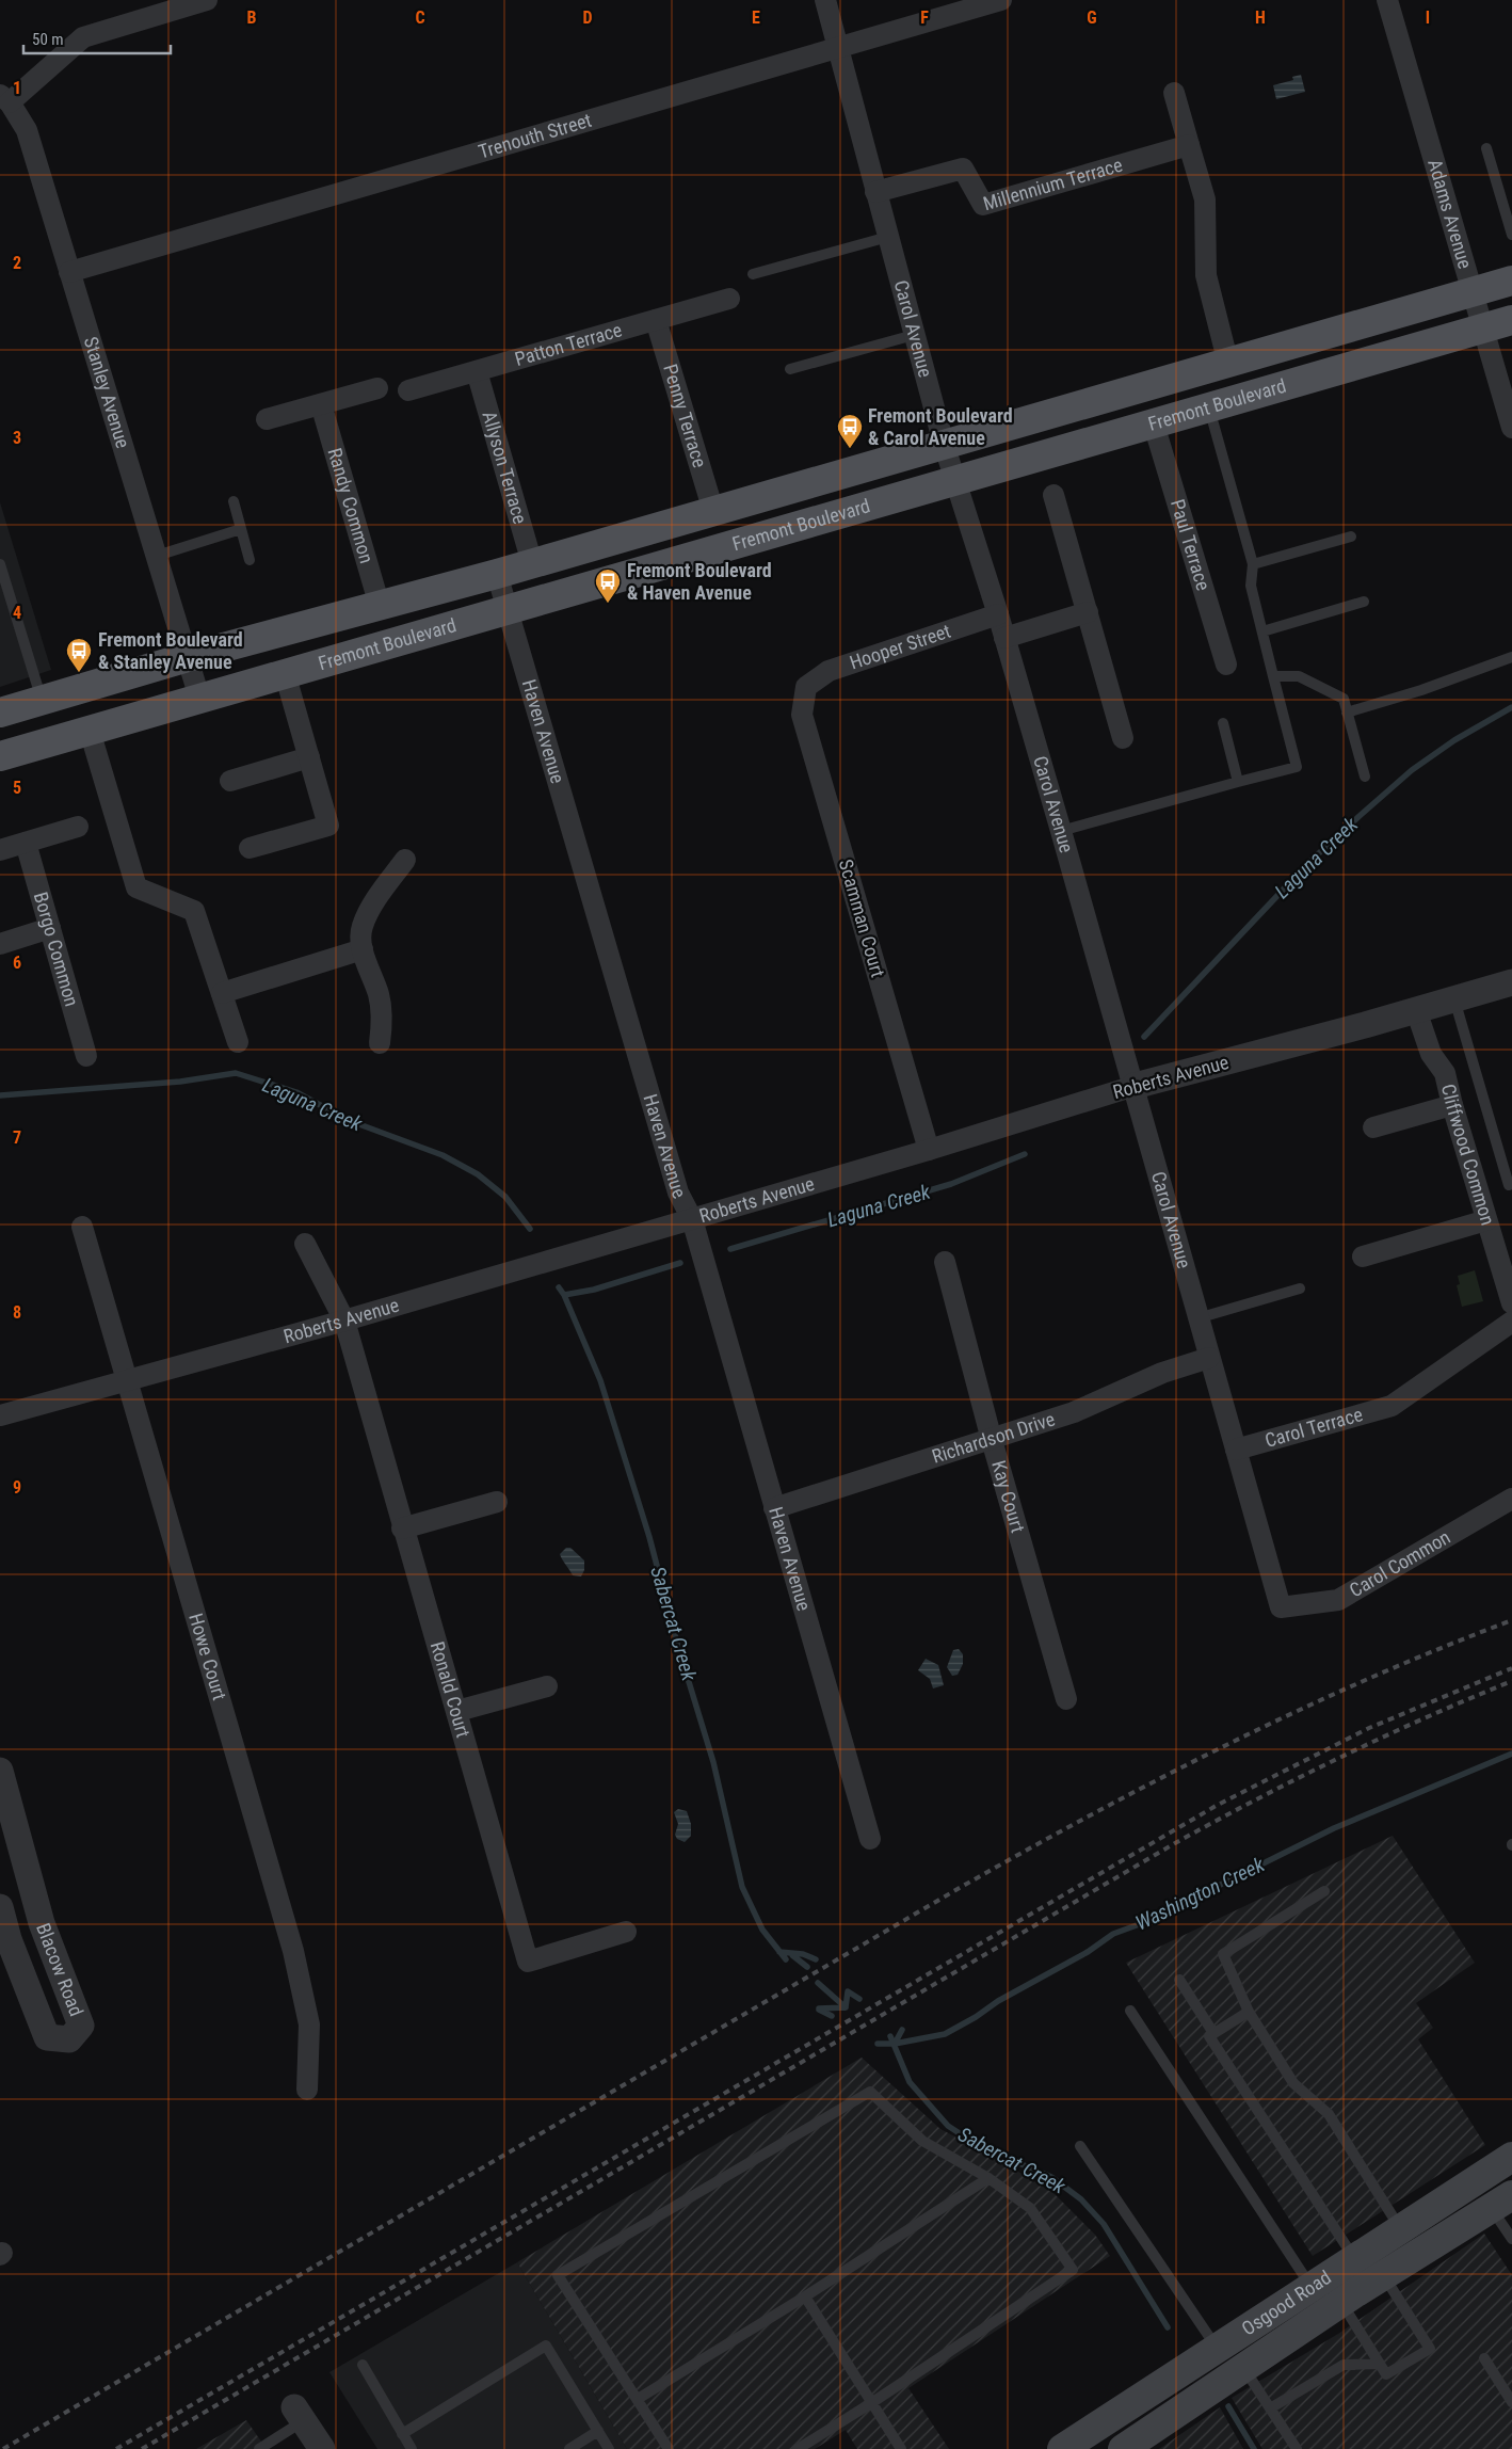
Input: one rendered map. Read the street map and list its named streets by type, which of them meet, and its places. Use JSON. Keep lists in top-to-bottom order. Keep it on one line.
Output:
{"streets":{"main road":["Fremont Boulevard","Osgood Road"],"street":["Trenouth Street","Millennium Terrace","Adams Avenue","Carol Avenue","Patton Terrace","Stanley Avenue","Penny Terrace","Allyson Terrace","Randy Common","Paul Terrace","Hooper Street","Haven Avenue","Scamman Court","Borgo Common","Roberts Avenue","Cliffwood Common","Carol Terrace","Richardson Drive","Kay Court","Carol Common","Howe Court","Ronald Court","Blacow Road"]},"crossings":[["Trenouth Street","Carol Avenue"],["Trenouth Street","Stanley Avenue"],["Millennium Terrace","Carol Avenue"],["Adams Avenue","Fremont Boulevard"],["Carol Avenue","Fremont Boulevard"],["Carol Avenue","Hooper Street"],["Carol Avenue","Roberts Avenue"],["Carol Avenue","Carol Terrace"],["Carol Avenue","Richardson Drive"],["Carol Avenue","Carol Common"],["Patton Terrace","Penny Terrace"],["Patton Terrace","Allyson Terrace"],["Stanley Avenue","Fremont Boulevard"],["Fremont Boulevard","Penny Terrace"],["Fremont Boulevard","Allyson Terrace"],["Fremont Boulevard","Randy Common"],["Fremont Boulevard","Paul Terrace"],["Fremont Boulevard","Haven Avenue"],["Hooper Street","Scamman Court"],["Haven Avenue","Roberts Avenue"],["Haven Avenue","Richardson Drive"],["Scamman Court","Roberts Avenue"],["Roberts Avenue","Cliffwood Common"],["Roberts Avenue","Howe Court"],["Roberts Avenue","Ronald Court"],["Richardson Drive","Kay Court"]],"water":["Laguna Creek","Sabercat Creek","Washington Creek"],"places":{"bus stop":["Fremont Boulevard & Carol Avenue","Fremont Boulevard & Haven Avenue","Fremont Boulevard & Stanley Avenue"]},"scale_bar":"50 m","grid":{"columns":["B","C","D","E","F","G","H","I"],"rows":["1","2","3","4","5","6","7","8","9"]}}
